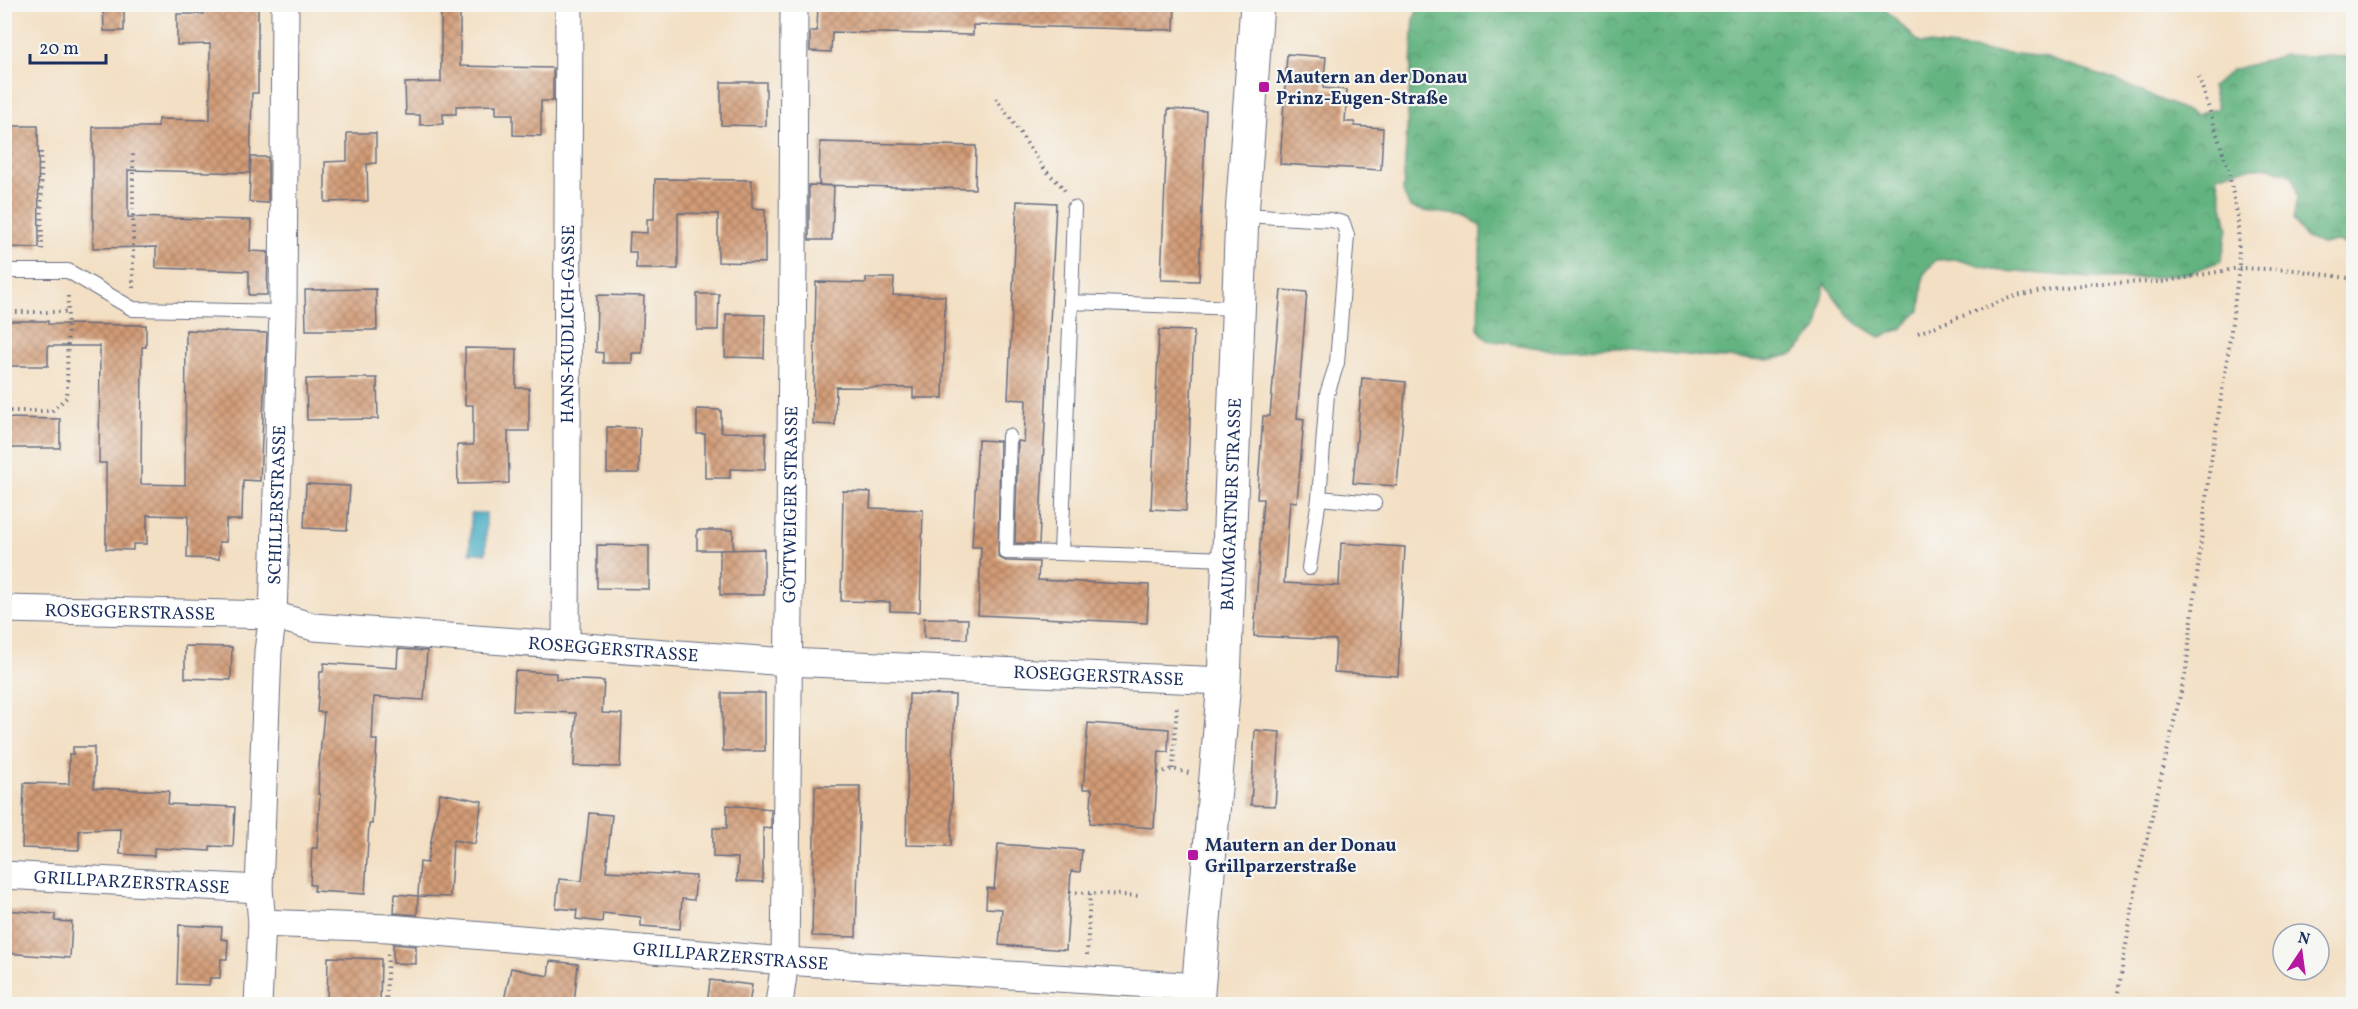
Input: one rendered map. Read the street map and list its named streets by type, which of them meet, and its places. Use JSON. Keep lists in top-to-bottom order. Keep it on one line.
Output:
{"streets":{"street":["HANS-KUDLICH-GASSE","SCHILLERSTRASSE","GÖTTWEIGER STRASSE","BAUMGARTNER STRASSE","ROSEGGERSTRASSE","GRILLPARZERSTRASSE"]},"crossings":[["HANS-KUDLICH-GASSE","ROSEGGERSTRASSE"],["SCHILLERSTRASSE","ROSEGGERSTRASSE"],["SCHILLERSTRASSE","GRILLPARZERSTRASSE"],["GÖTTWEIGER STRASSE","ROSEGGERSTRASSE"],["GÖTTWEIGER STRASSE","GRILLPARZERSTRASSE"],["BAUMGARTNER STRASSE","ROSEGGERSTRASSE"],["BAUMGARTNER STRASSE","GRILLPARZERSTRASSE"]],"places":{"transit":["Mautern an der Donau Prinz-Eugen-Straße","Mautern an der Donau Grillparzerstraße"]},"scale_bar":"20 m","north":"top"}
